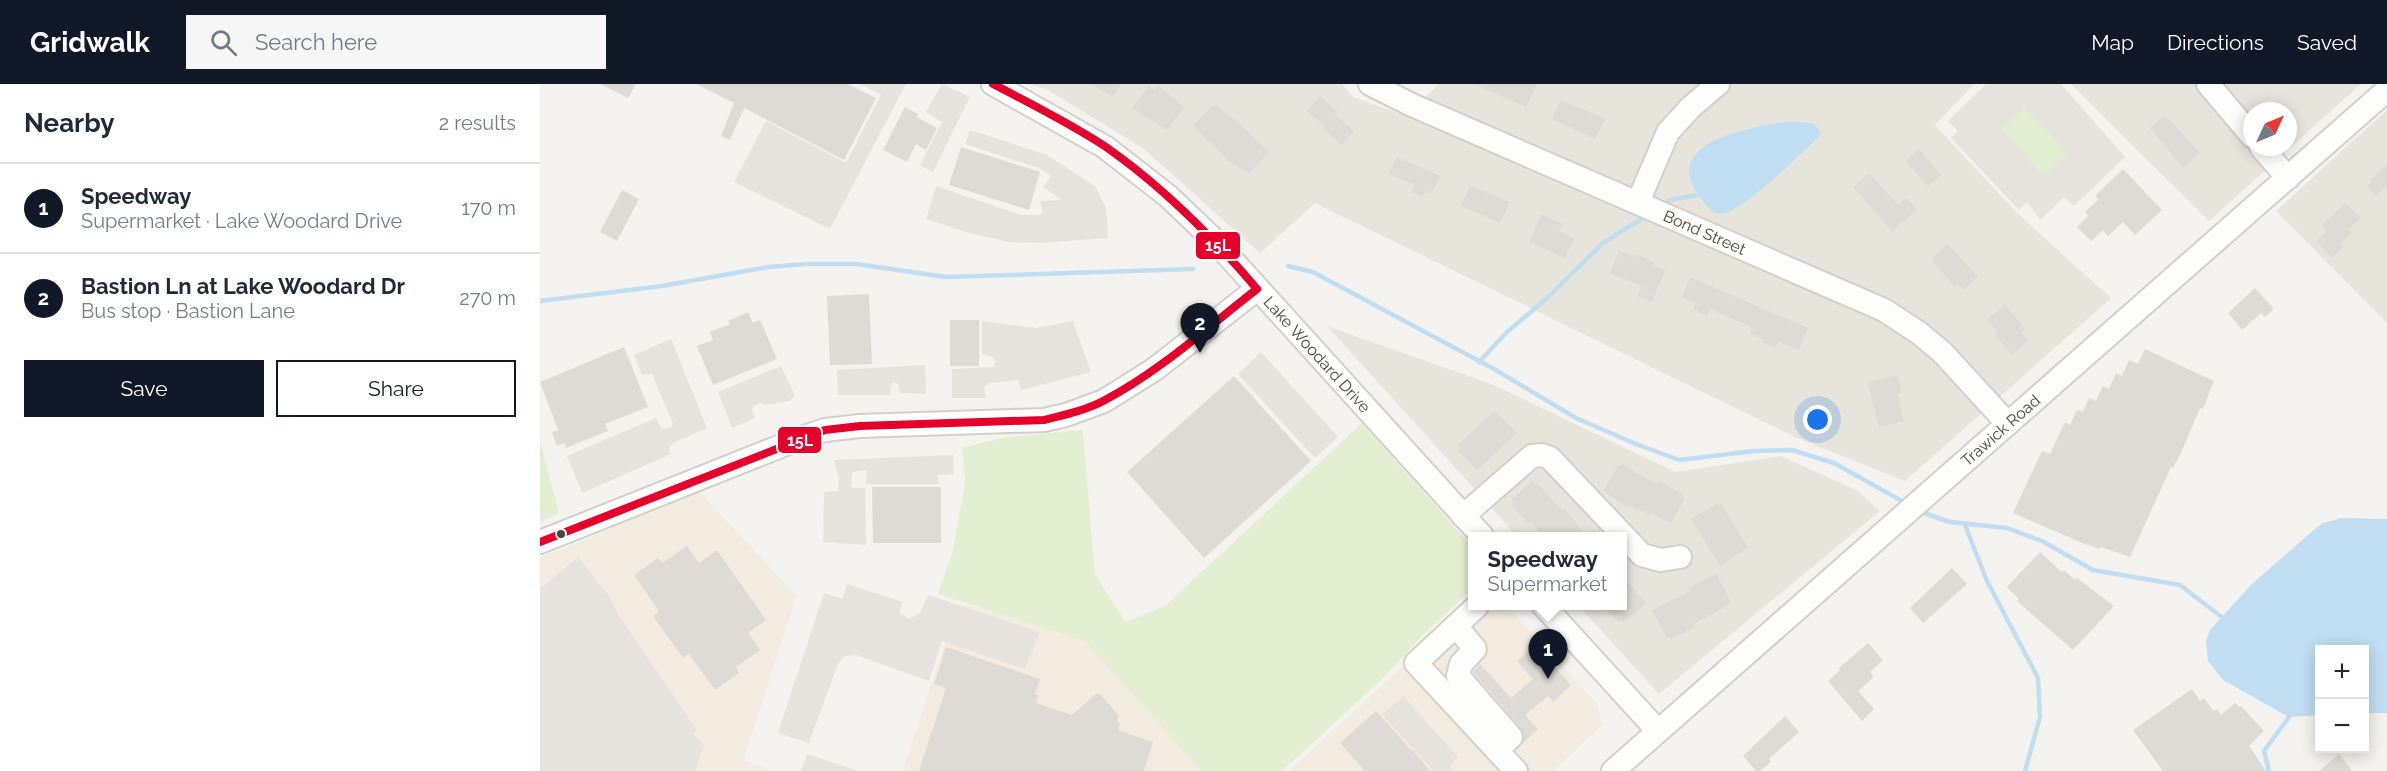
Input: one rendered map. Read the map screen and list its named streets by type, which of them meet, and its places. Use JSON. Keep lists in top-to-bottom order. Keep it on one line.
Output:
{"streets":{"street":["Bond Street","Lake Woodard Drive","Trawick Road"]},"crossings":[["Bond Street","Trawick Road"]],"lines":["transit line 15L"],"north":"top right","page":{"header":"Gridwalk","search":"Search here","nav":["Map","Directions","Saved"],"heading":["Nearby","2 results"],"list":[{"mark":"1","name":"Speedway","note":"Supermarket · Lake Woodard Drive","value":"170 m"},{"mark":"2","name":"Bastion Ln at Lake Woodard Dr","note":"Bus stop · Bastion Lane","value":"270 m"}],"pins":["2","1"],"buttons":["Save","Share"],"popup":["Speedway","Supermarket"],"map_buttons":["+","−"]}}
